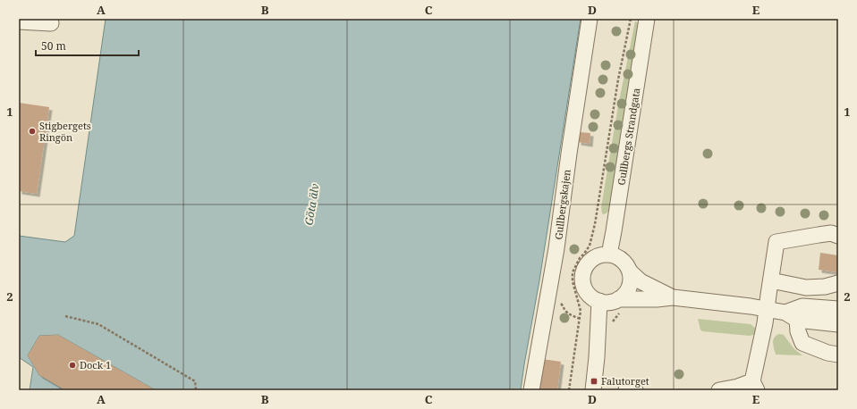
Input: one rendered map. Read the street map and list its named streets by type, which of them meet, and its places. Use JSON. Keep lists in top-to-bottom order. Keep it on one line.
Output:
{"streets":{"street":["Gullbergs Strandgata","Gullbergskajen"]},"water":["Göta älv"],"places":{"other":["Stigbergets Ringön","Dock 1"],"transit":["Falutorget"]},"scale_bar":"50 m","grid":{"columns":["A","B","C","D","E"],"rows":["1","2"]}}
